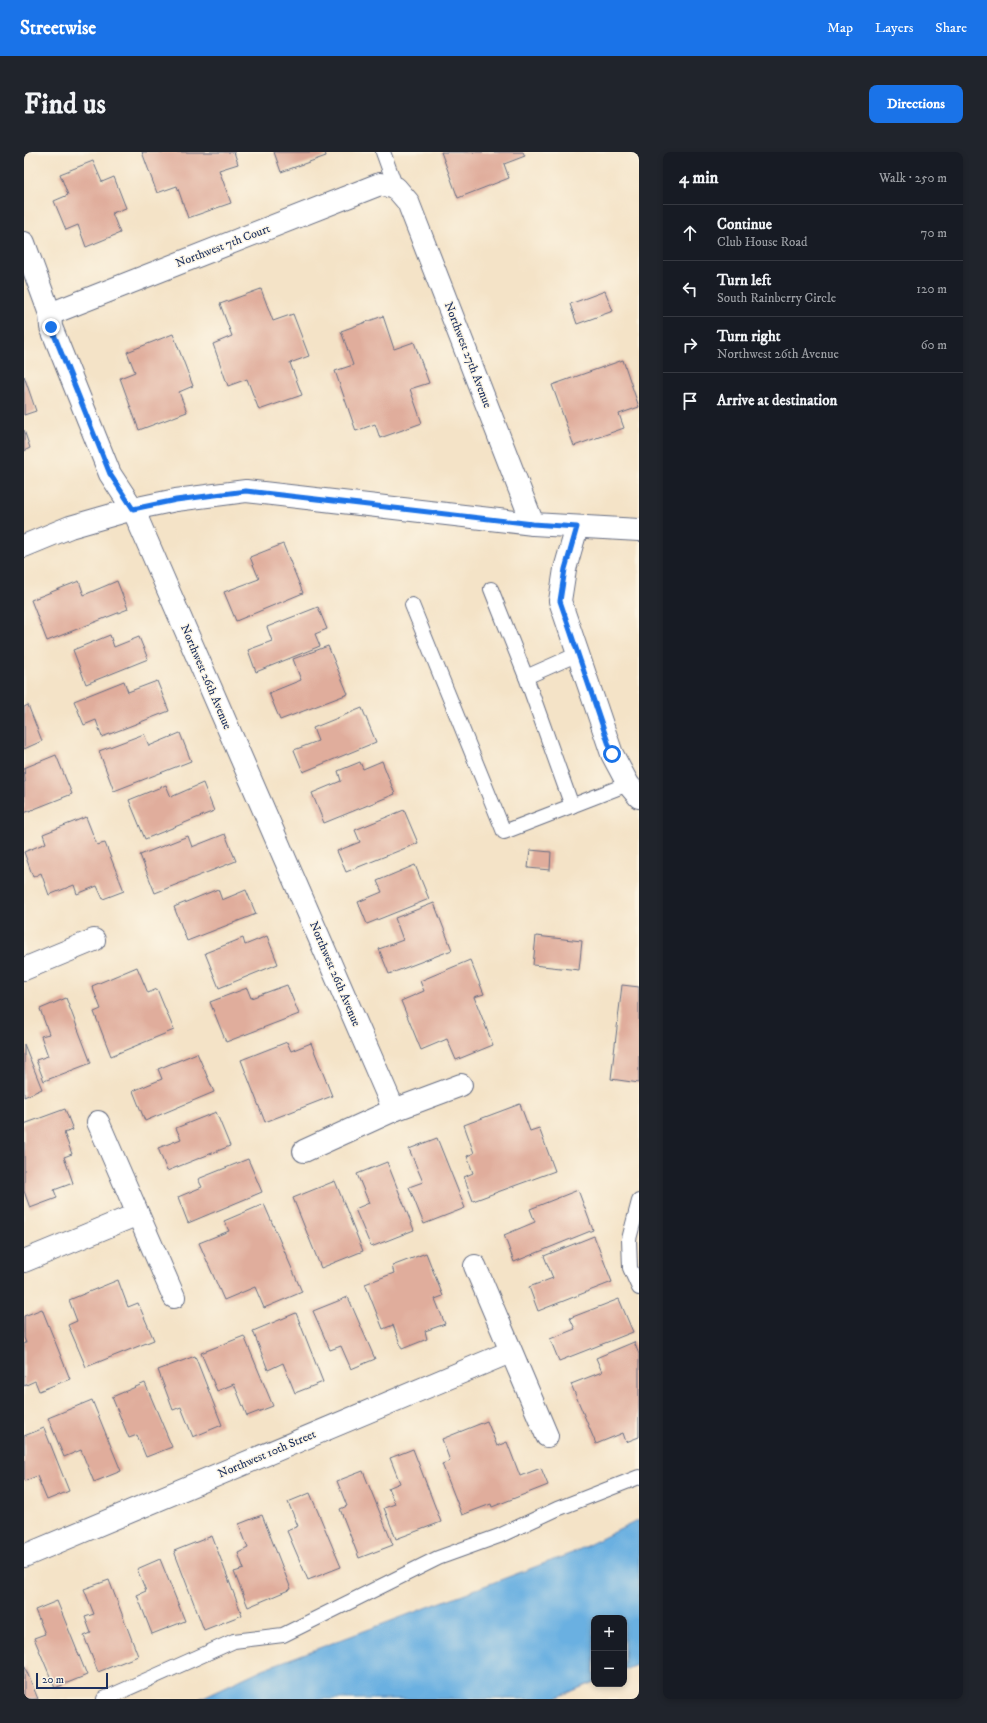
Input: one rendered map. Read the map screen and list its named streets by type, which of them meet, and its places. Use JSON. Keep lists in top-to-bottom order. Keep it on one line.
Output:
{"streets":{"street":["Northwest 7th Court","Northwest 27th Avenue","Northwest 26th Avenue","Northwest 10th Street"]},"crossings":[["Northwest 7th Court","Northwest 27th Avenue"],["Northwest 7th Court","Northwest 26th Avenue"]],"scale_bar":"20 m","page":{"header":"Streetwise","nav":["Map","Layers","Share"],"buttons":"Directions","title":"Find us","heading":["4 min","Walk · 250 m"],"list":[["Continue","Club House Road","70 m"],["Turn left","South Rainberry Circle","120 m"],["Turn right","Northwest 26th Avenue","60 m"],"Arrive at destination"],"map_buttons":["+","−"],"scale":"20 m"}}
